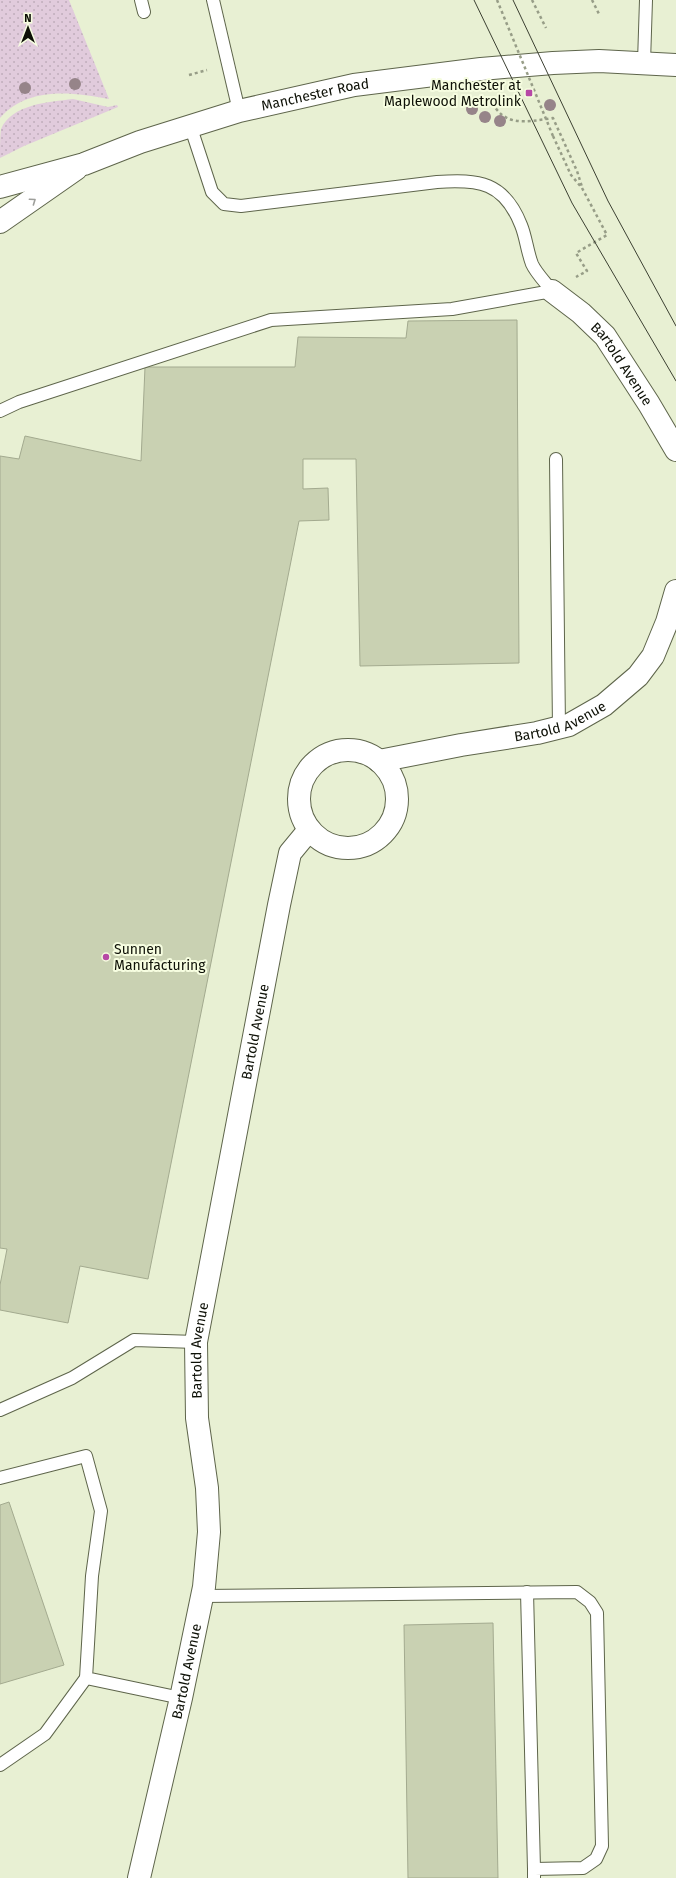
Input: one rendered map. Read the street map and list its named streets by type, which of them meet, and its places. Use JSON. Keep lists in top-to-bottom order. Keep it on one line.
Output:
{"streets":{"street":["Manchester Road","Bartold Avenue"]},"places":{"transit":["Manchester at Maplewood Metrolink"],"other":["Sunnen Manufacturing"]},"north":"top"}
